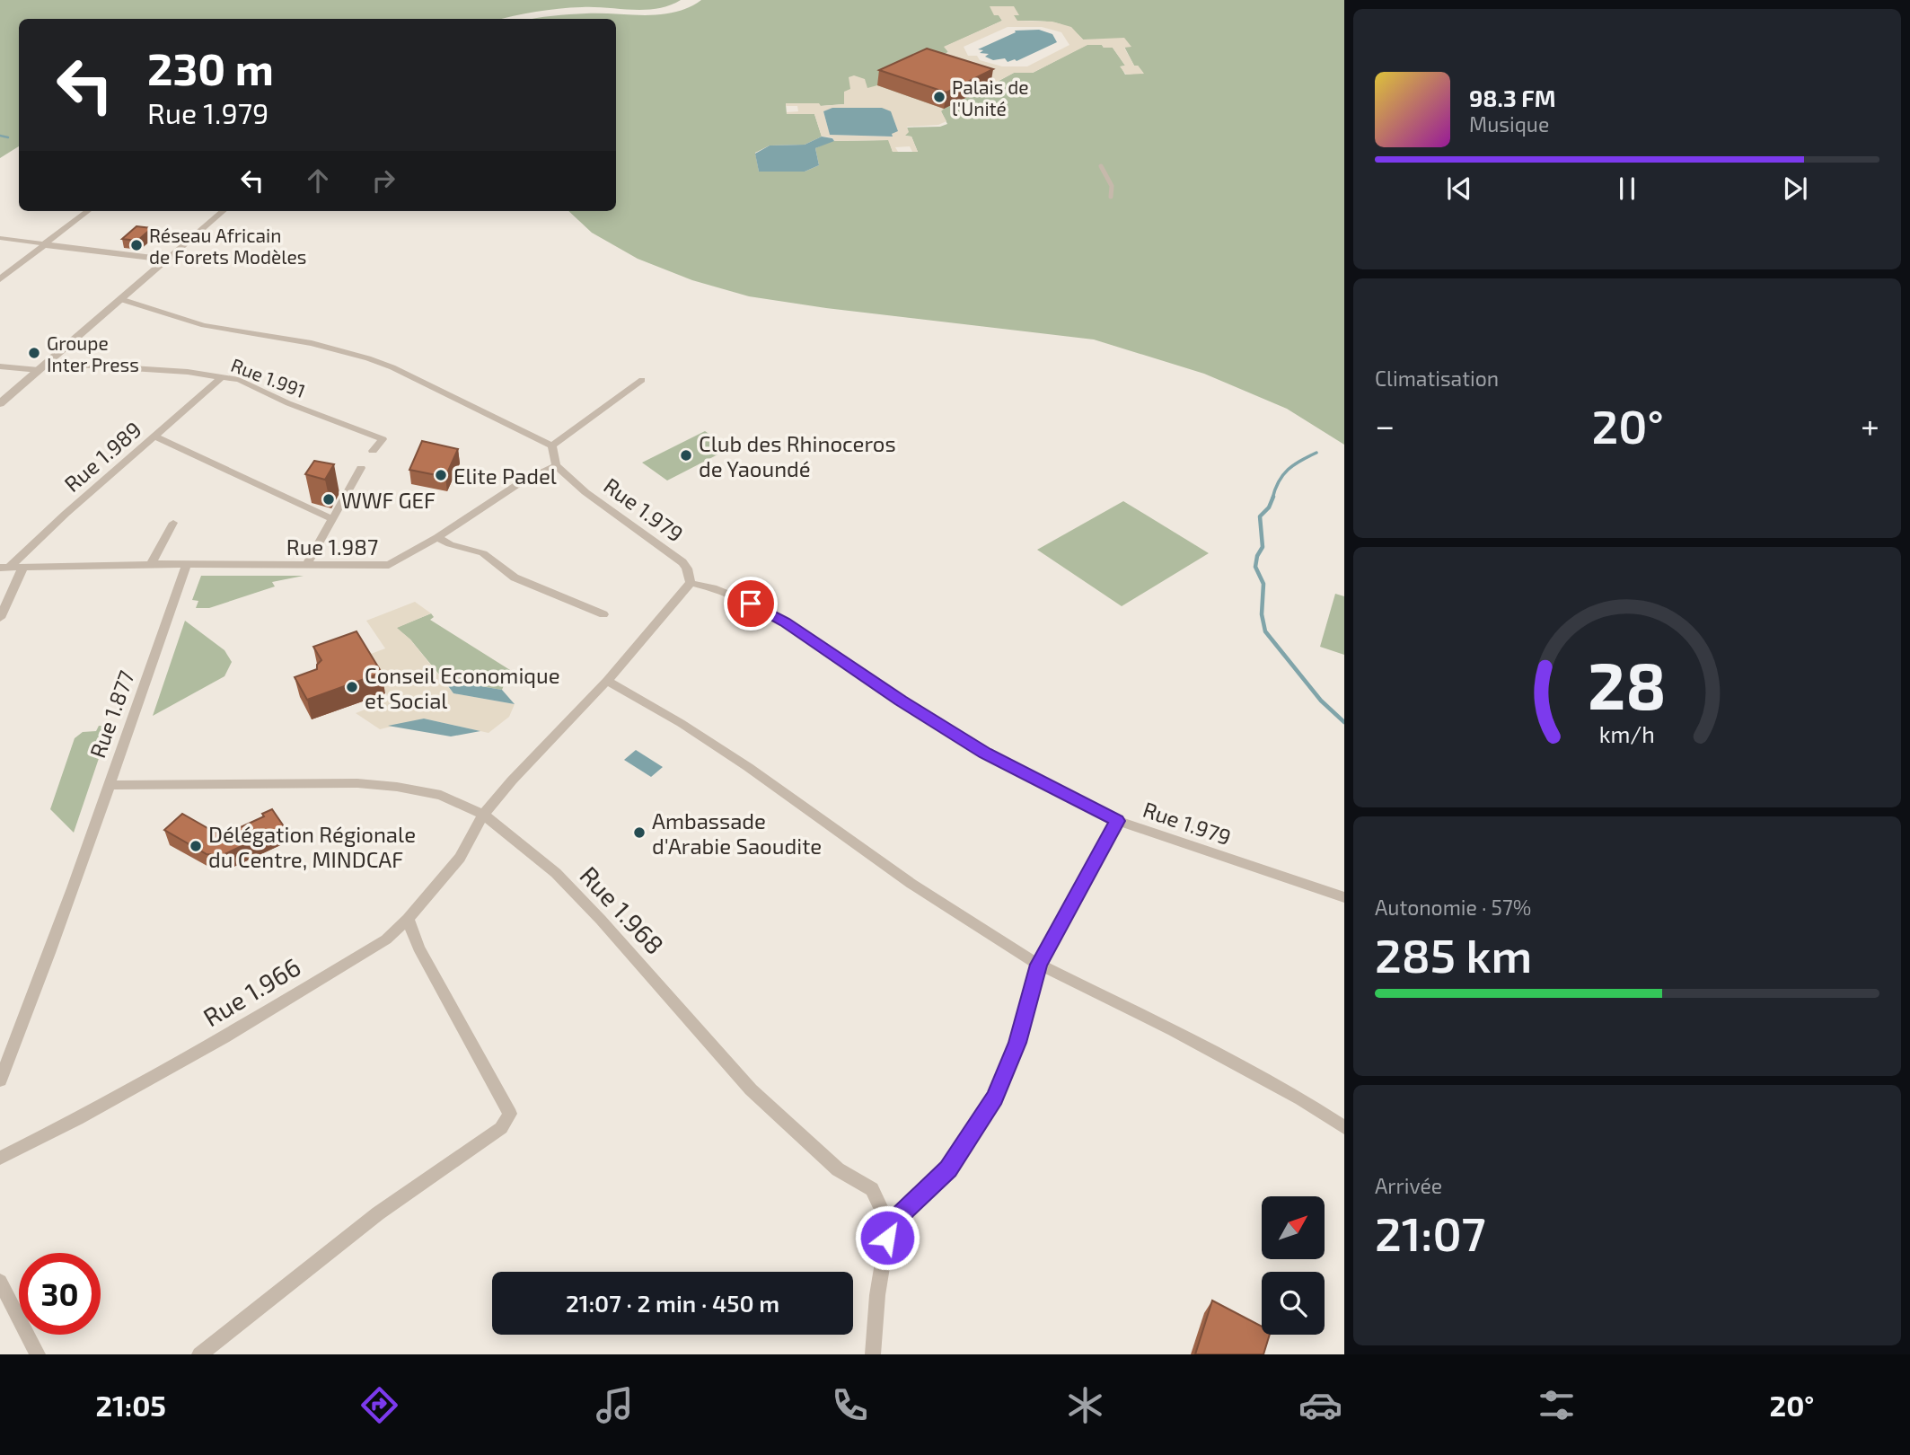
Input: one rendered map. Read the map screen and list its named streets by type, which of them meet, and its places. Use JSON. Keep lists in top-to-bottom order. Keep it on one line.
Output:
{"streets":{"street":["Rue 1.991","Rue 1.989","Rue 1.979","Rue 1.987","Rue 1.877","Rue 1.968","Rue 1.966"]},"crossings":[["Rue 1.991","Rue 1.989"],["Rue 1.979","Rue 1.987"],["Rue 1.979","Rue 1.966"],["Rue 1.987","Rue 1.877"],["Rue 1.877","Rue 1.968"],["Rue 1.968","Rue 1.966"]],"places":["Palais de l'Unité","Réseau Africain de Forets Modèles","Groupe Inter Press","Club des Rhinoceros de Yaoundé","Elite Padel","WWF GEF","Conseil Economique et Social","Ambassade d'Arabie Saoudite","Délégation Régionale du Centre, MINDCAF"],"north":"top right","page":{"turn":["230 m","Rue 1.979"],"song":["98.3 FM","Musique"],"tile":["Climatisation",["Autonomie · 57%","285 km"],["Arrivée","21:07"]],"heat":["−","20°","+"],"limit":"30","trip":"21:07 · 2 min · 450 m","tabs":["21:05","20°"],"gauge":["28","km/h"]}}
